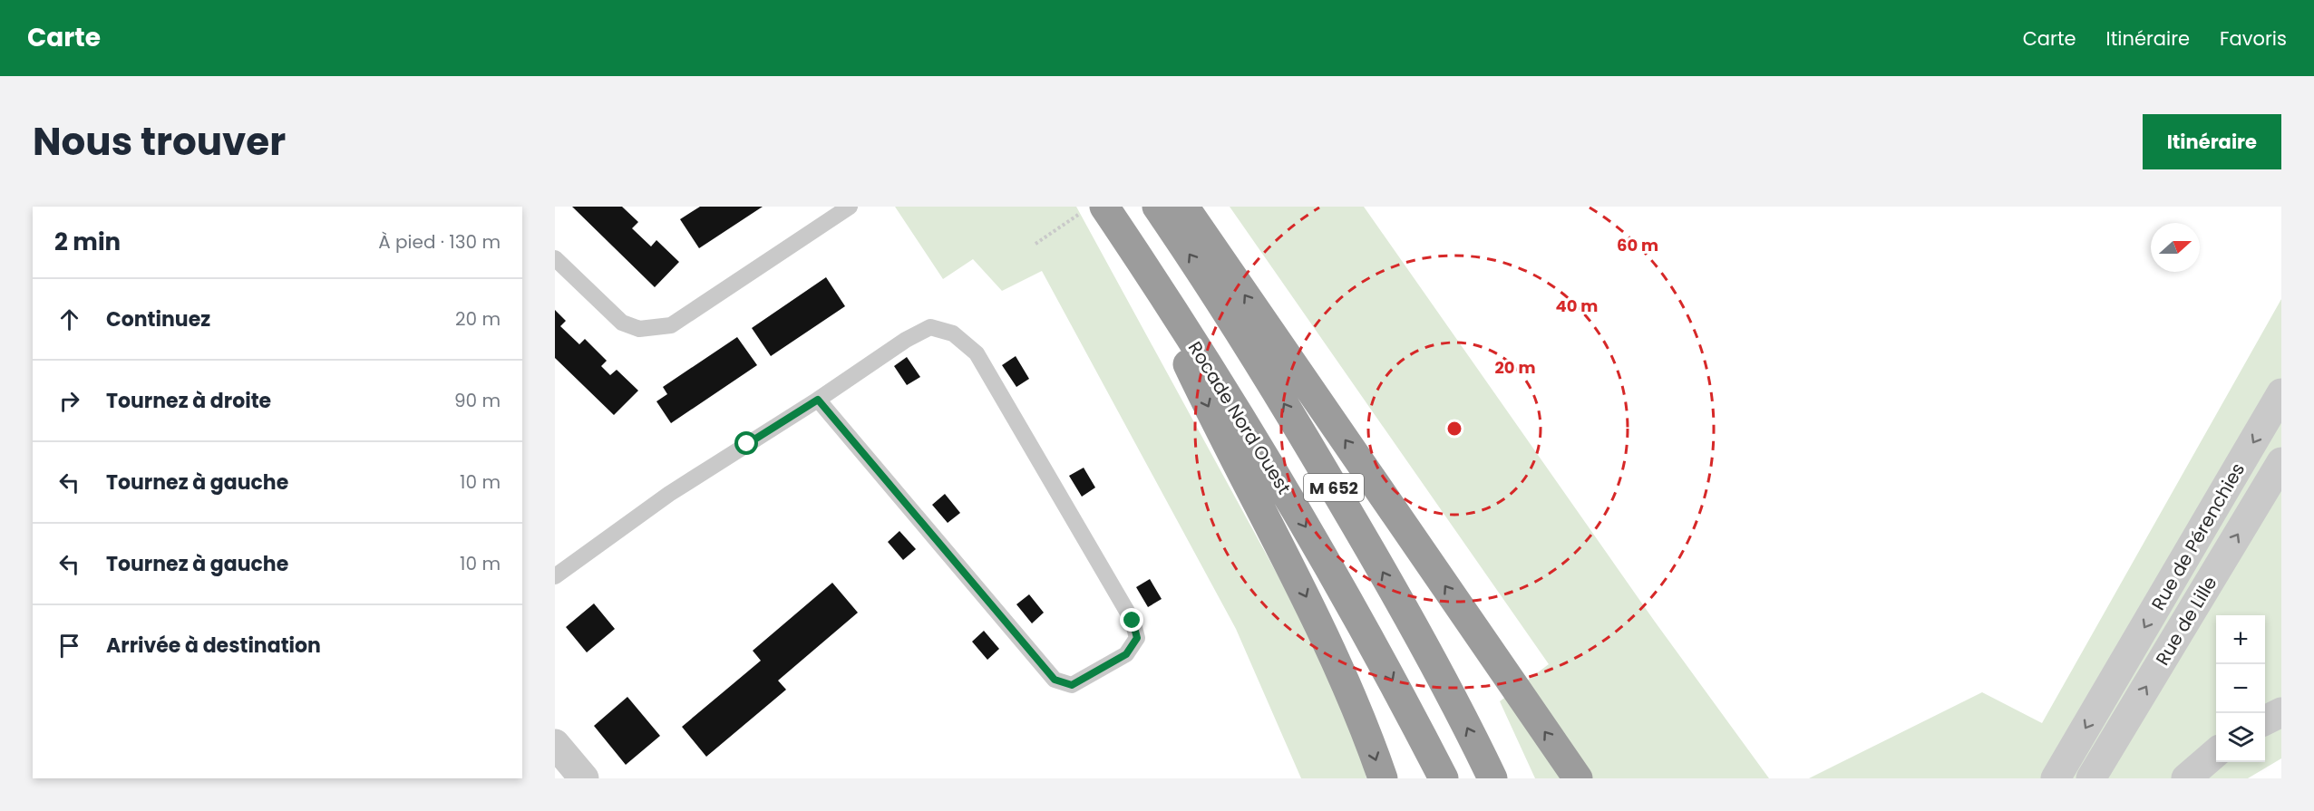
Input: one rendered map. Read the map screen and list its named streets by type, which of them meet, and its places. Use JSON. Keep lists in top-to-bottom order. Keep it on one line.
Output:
{"streets":{"highway":["Rocade Nord Ouest","M 652"],"street":["Rue de Pérenchies","Rue de Lille"]},"one_way":["Rue de Pérenchies","Rue de Lille"],"north":"right","page":{"header":"Carte","nav":["Carte","Itinéraire","Favoris"],"title":"Nous trouver","buttons":"Itinéraire","heading":["2 min","À pied · 130 m"],"list":[["Continuez","20 m"],["Tournez à droite","90 m"],["Tournez à gauche","10 m"],["Tournez à gauche","10 m"],"Arrivée à destination"],"map_buttons":["+","−"]},"rings":["60 m","40 m","20 m"]}
